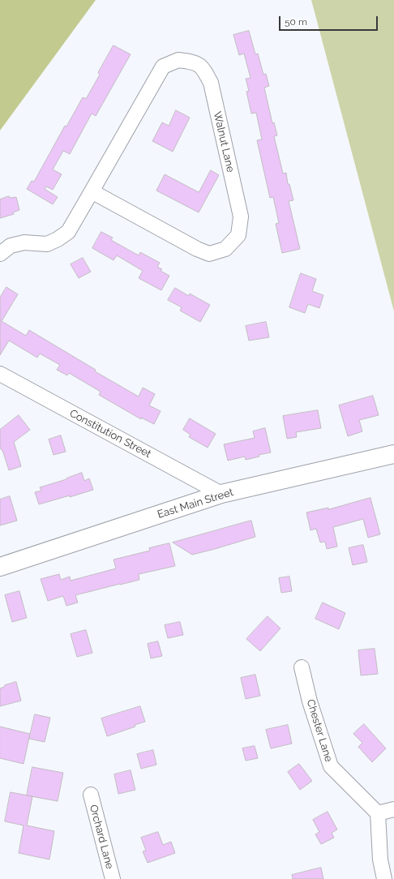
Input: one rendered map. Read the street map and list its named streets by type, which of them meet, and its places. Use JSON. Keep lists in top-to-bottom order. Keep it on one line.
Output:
{"streets":{"main road":["East Main Street"],"street":["Walnut Lane","Constitution Street","Chester Lane","Orchard Lane"]},"crossings":[["Constitution Street","East Main Street"]],"scale_bar":"50 m"}
